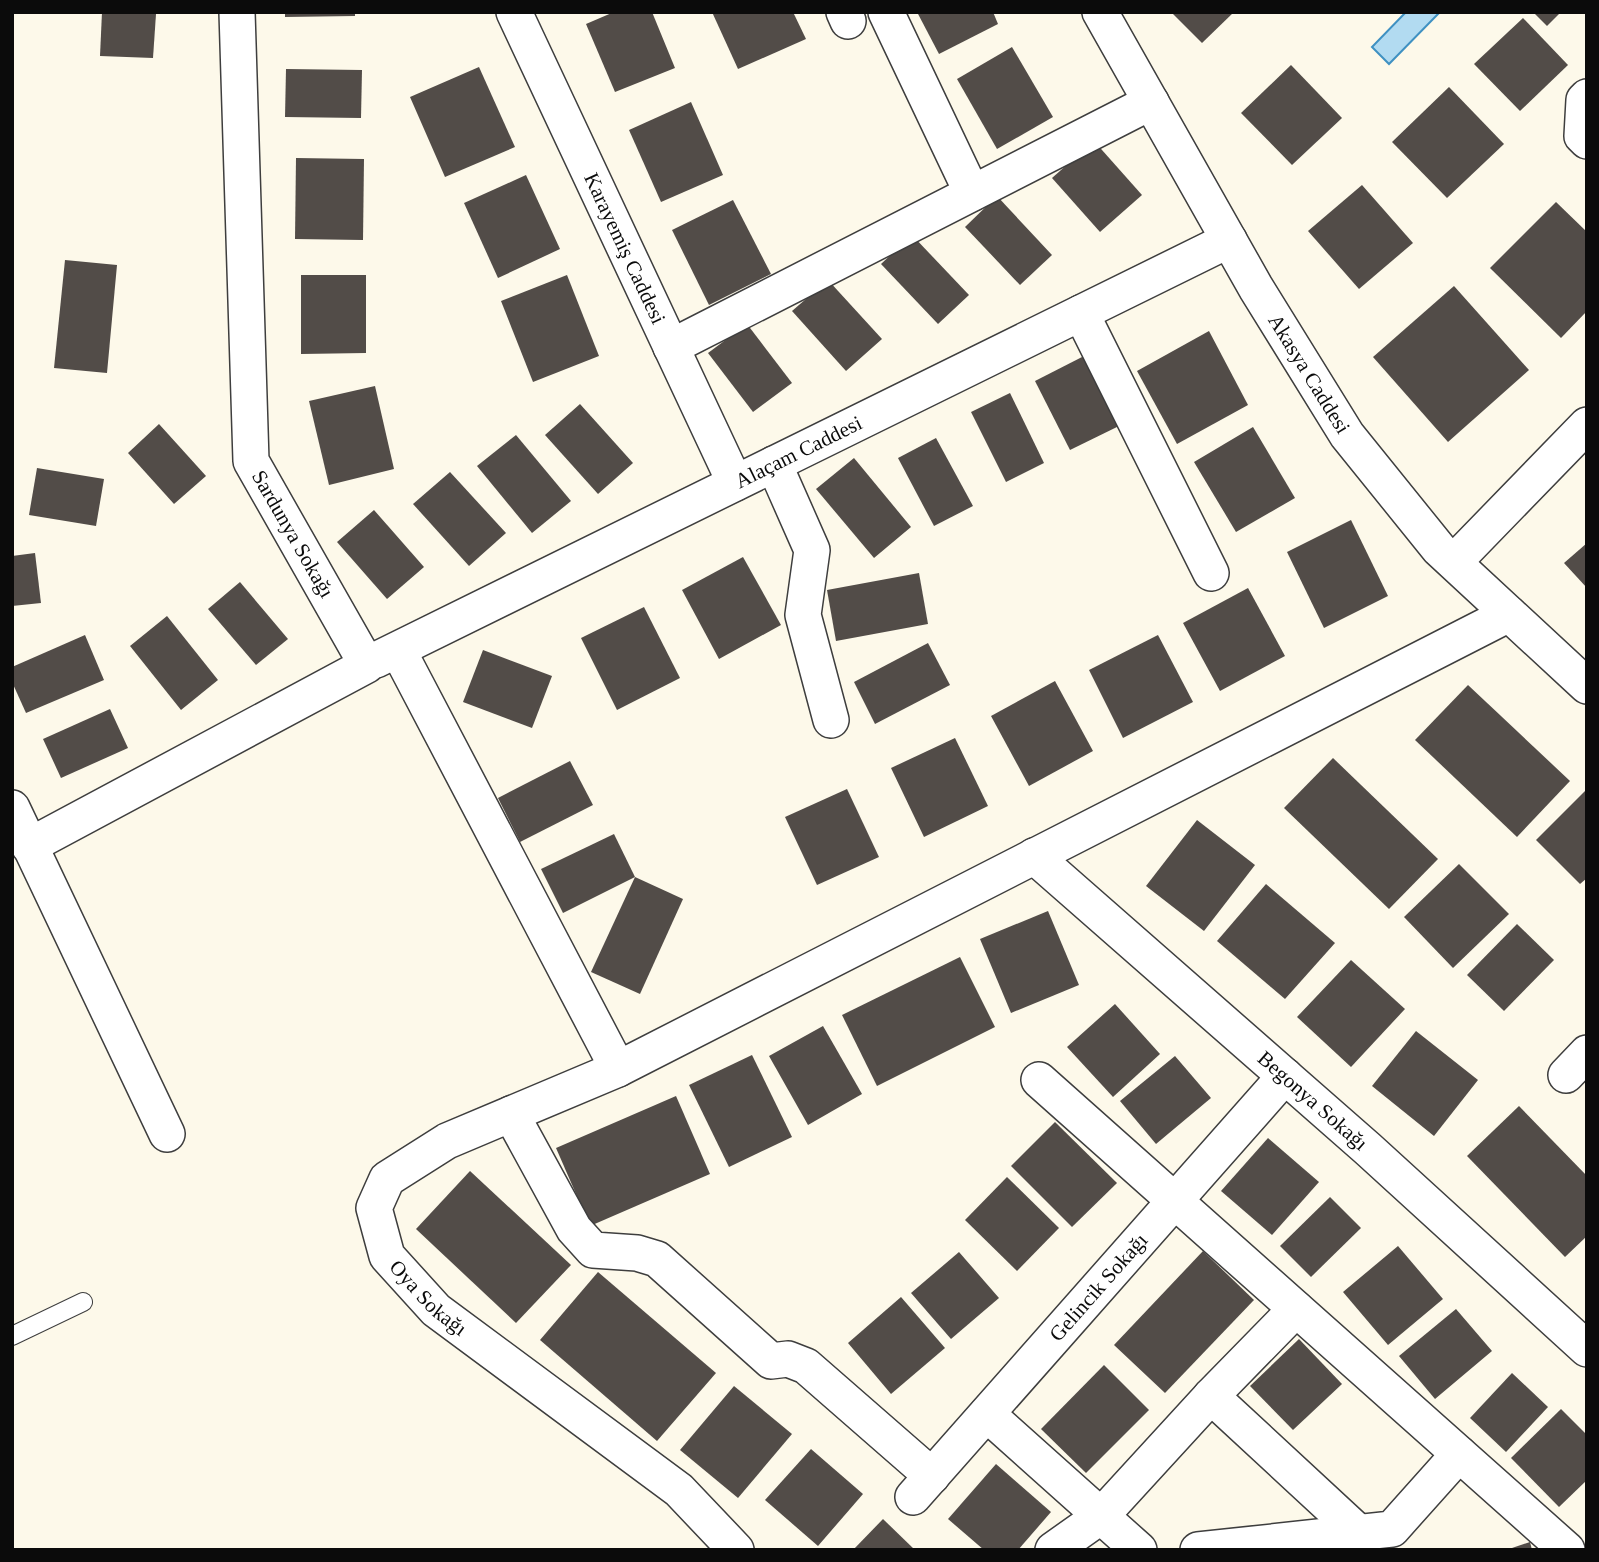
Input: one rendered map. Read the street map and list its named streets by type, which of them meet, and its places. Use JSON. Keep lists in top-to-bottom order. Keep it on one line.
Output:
{"streets":{"street":["Karayemiş Caddesi","Akasya Caddesi","Alaçam Caddesi","Sardunya Sokağı","Begonya Sokağı","Gelincik Sokağı","Oya Sokağı"]},"crossings":[["Karayemiş Caddesi","Alaçam Caddesi"],["Akasya Caddesi","Alaçam Caddesi"],["Akasya Caddesi","Oya Sokağı"],["Alaçam Caddesi","Sardunya Sokağı"],["Sardunya Sokağı","Oya Sokağı"],["Begonya Sokağı","Gelincik Sokağı"],["Begonya Sokağı","Oya Sokağı"],["Gelincik Sokağı","Oya Sokağı"]]}
